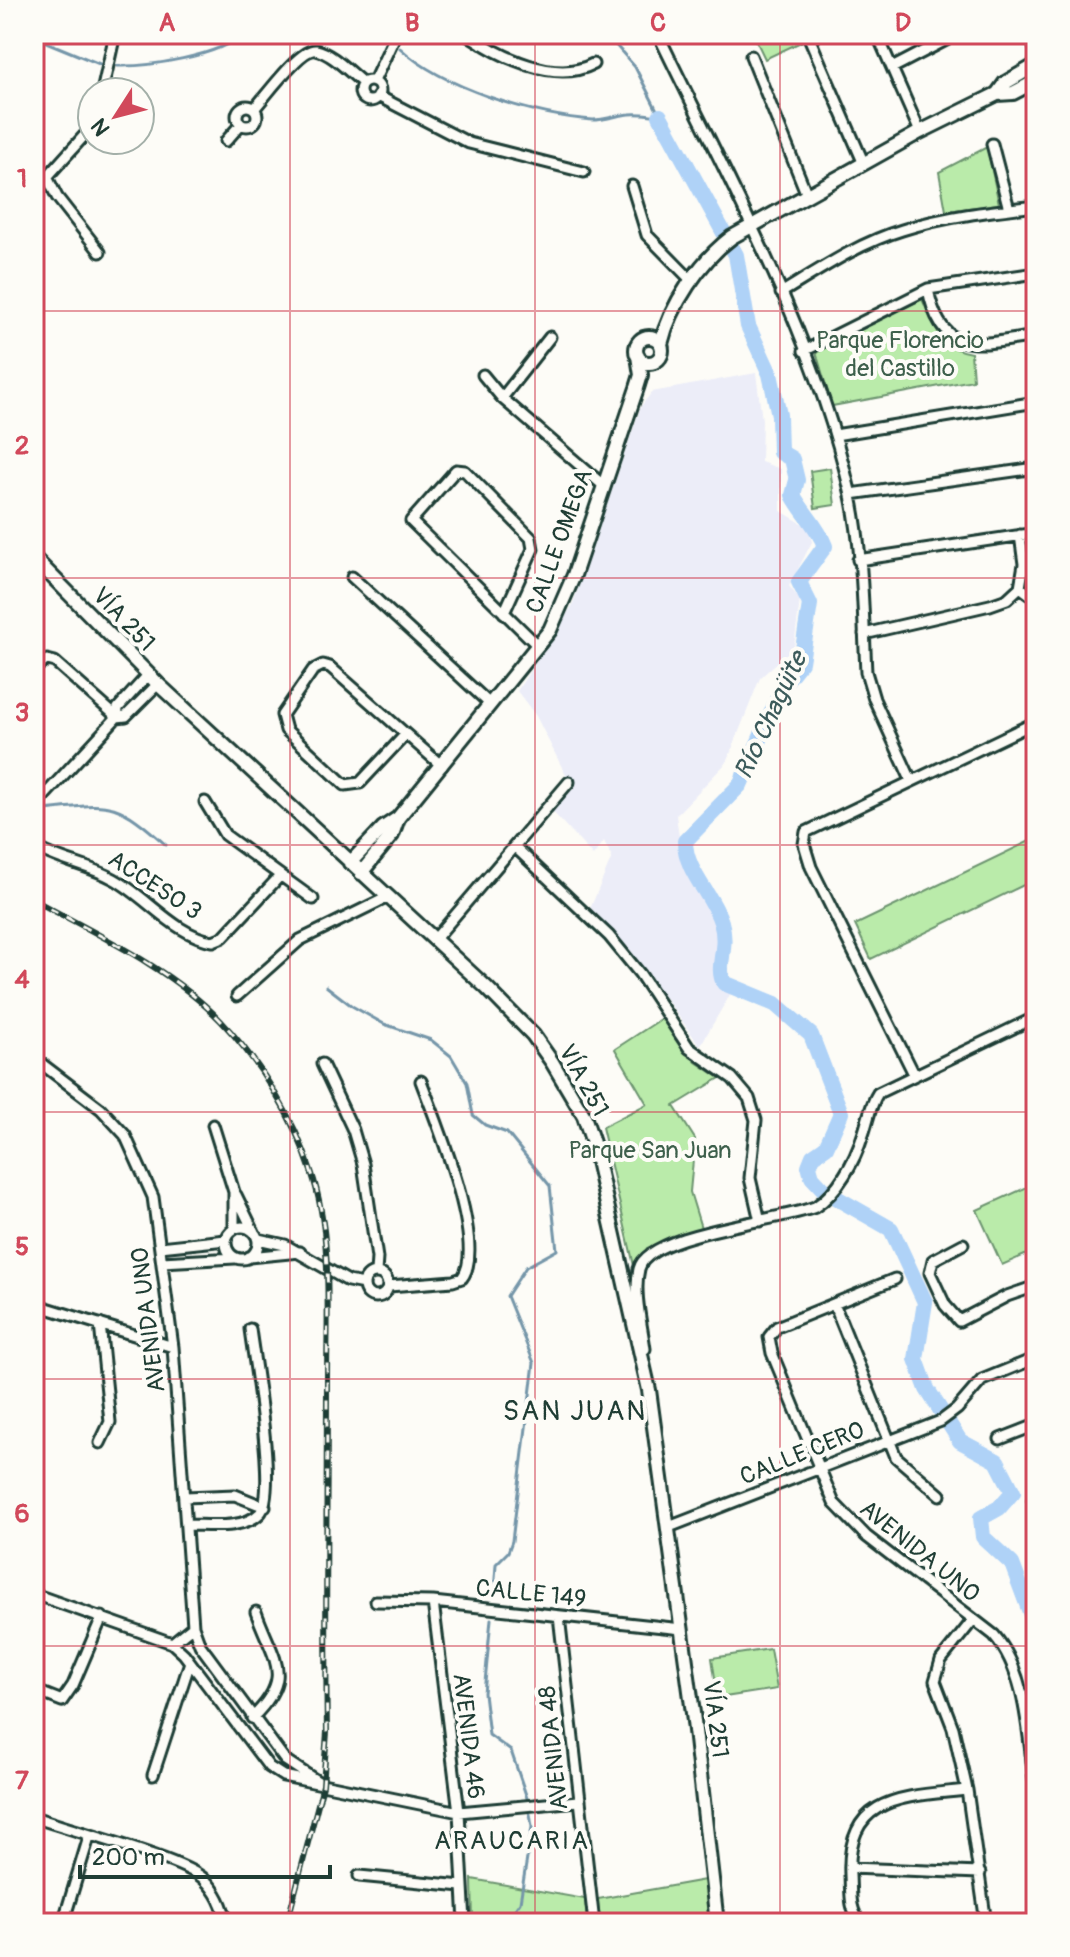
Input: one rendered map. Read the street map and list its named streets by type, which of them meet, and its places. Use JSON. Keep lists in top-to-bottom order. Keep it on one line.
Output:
{"streets":{"main road":["CALLE OMEGA","VÍA 251"],"street":["ACCESO 3","AVENIDA UNO","CALLE CERO","CALLE 149","AVENIDA 46","AVENIDA 48"]},"crossings":[["CALLE OMEGA","VÍA 251"],["VÍA 251","CALLE CERO"],["VÍA 251","CALLE 149"],["AVENIDA UNO","CALLE CERO"],["CALLE 149","AVENIDA 46"],["CALLE 149","AVENIDA 48"]],"districts":["SAN JUAN","ARAUCARIA"],"water":["Río Chagüite"],"parks":["Parque Florencio del Castillo","Parque San Juan"],"scale_bar":"200 m","north":"bottom left","grid":{"columns":["A","B","C","D"],"rows":["1","2","3","4","5","6","7"]}}
